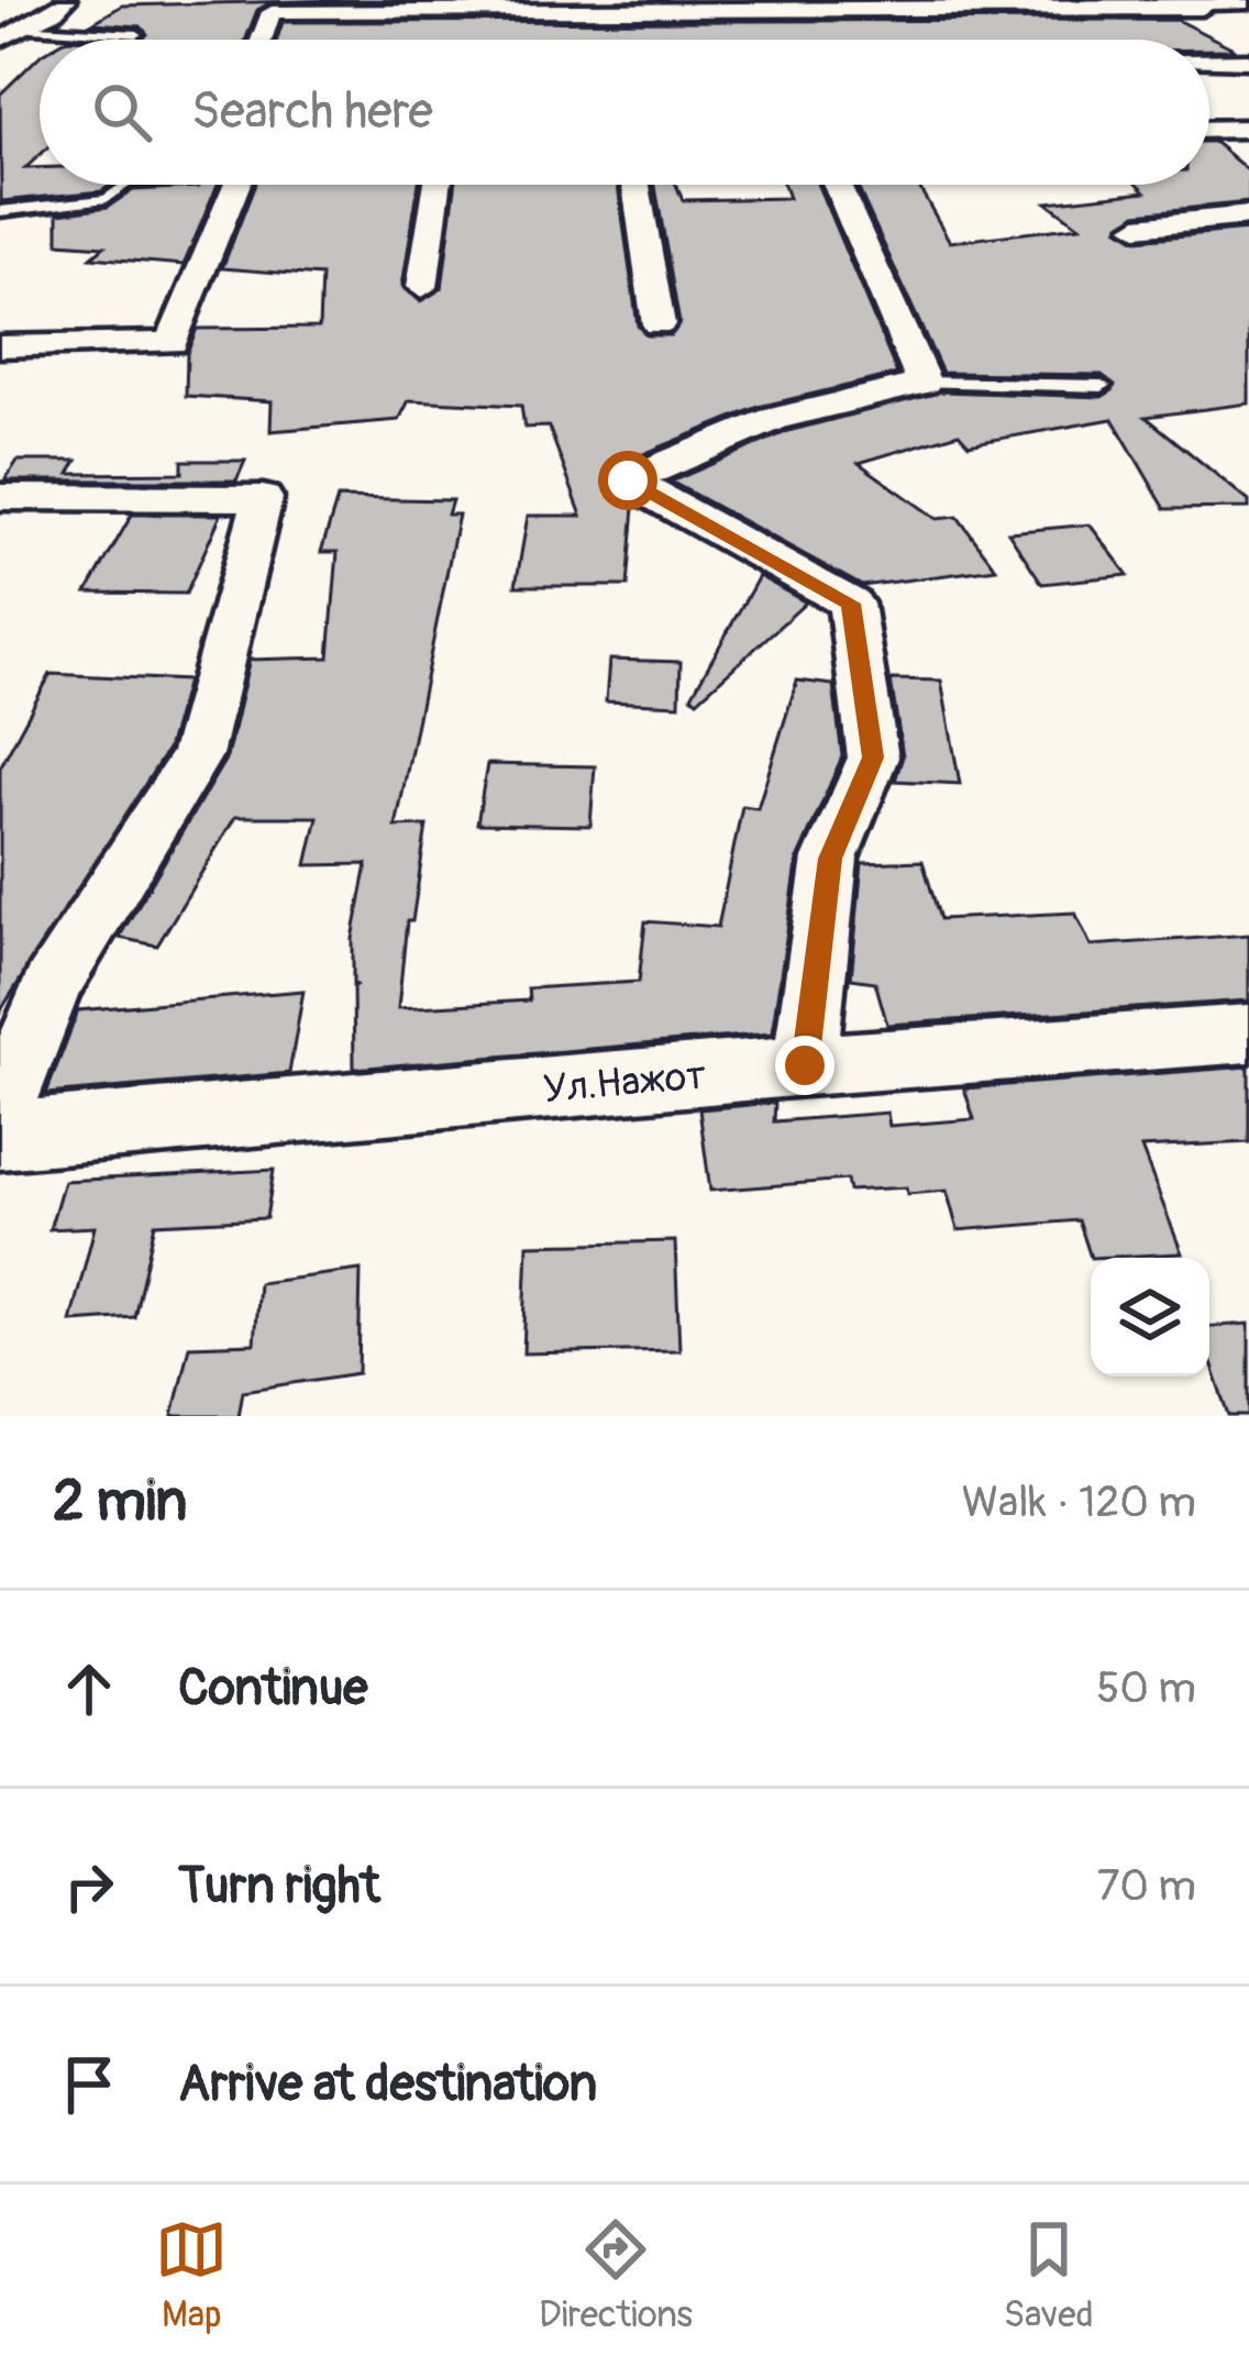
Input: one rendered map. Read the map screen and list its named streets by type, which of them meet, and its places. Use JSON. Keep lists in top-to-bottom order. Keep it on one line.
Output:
{"streets":{"street":["Ул.Нажот"]},"page":{"search":"Search here","heading":["2 min","Walk · 120 m"],"list":[["Continue","50 m"],["Turn right","70 m"],"Arrive at destination"],"nav":["Map","Directions","Saved"]}}
